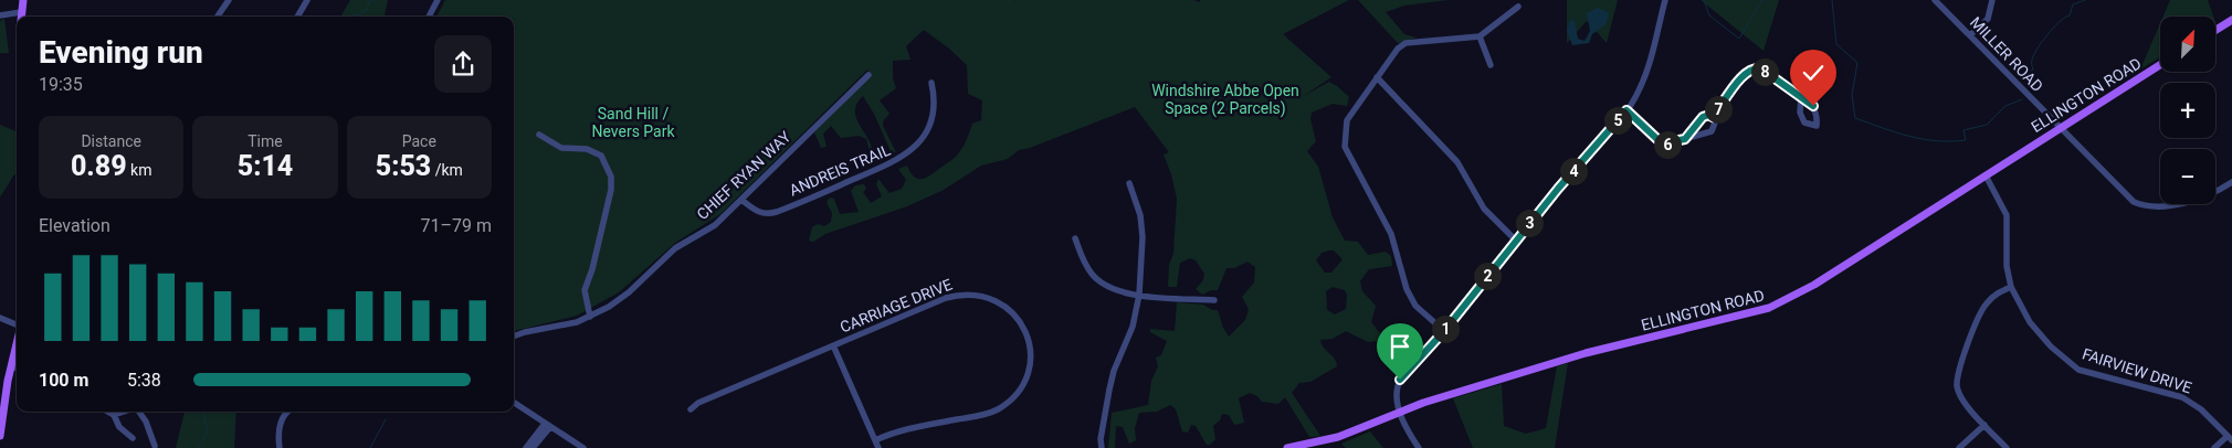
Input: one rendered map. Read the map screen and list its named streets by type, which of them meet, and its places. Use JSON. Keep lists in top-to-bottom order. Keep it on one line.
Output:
{"streets":{"main road":["ELLINGTON ROAD"],"street":["MILLER ROAD","ANDREIS TRAIL","CHIEF RYAN WAY","CARRIAGE DRIVE","FAIRVIEW DRIVE"]},"crossings":[["MILLER ROAD","ELLINGTON ROAD"],["ELLINGTON ROAD","FAIRVIEW DRIVE"],["ANDREIS TRAIL","CHIEF RYAN WAY"]],"parks":["Windshire Abbe Open Space (2 Parcels)","Sand Hill / Nevers Park"],"north":"top right","page":{"map_buttons":["+","−"],"heading":["Evening run","19:35"],"pins":["8","7","5","6","4","3","2","1"],"stats":[["Distance","0.89 km"],["Time","5:14"],["Pace","5:53 /km"]],"chart":["Elevation","71–79 m"],"list":[{"name":"100 m","note":"5:38"}]}}
